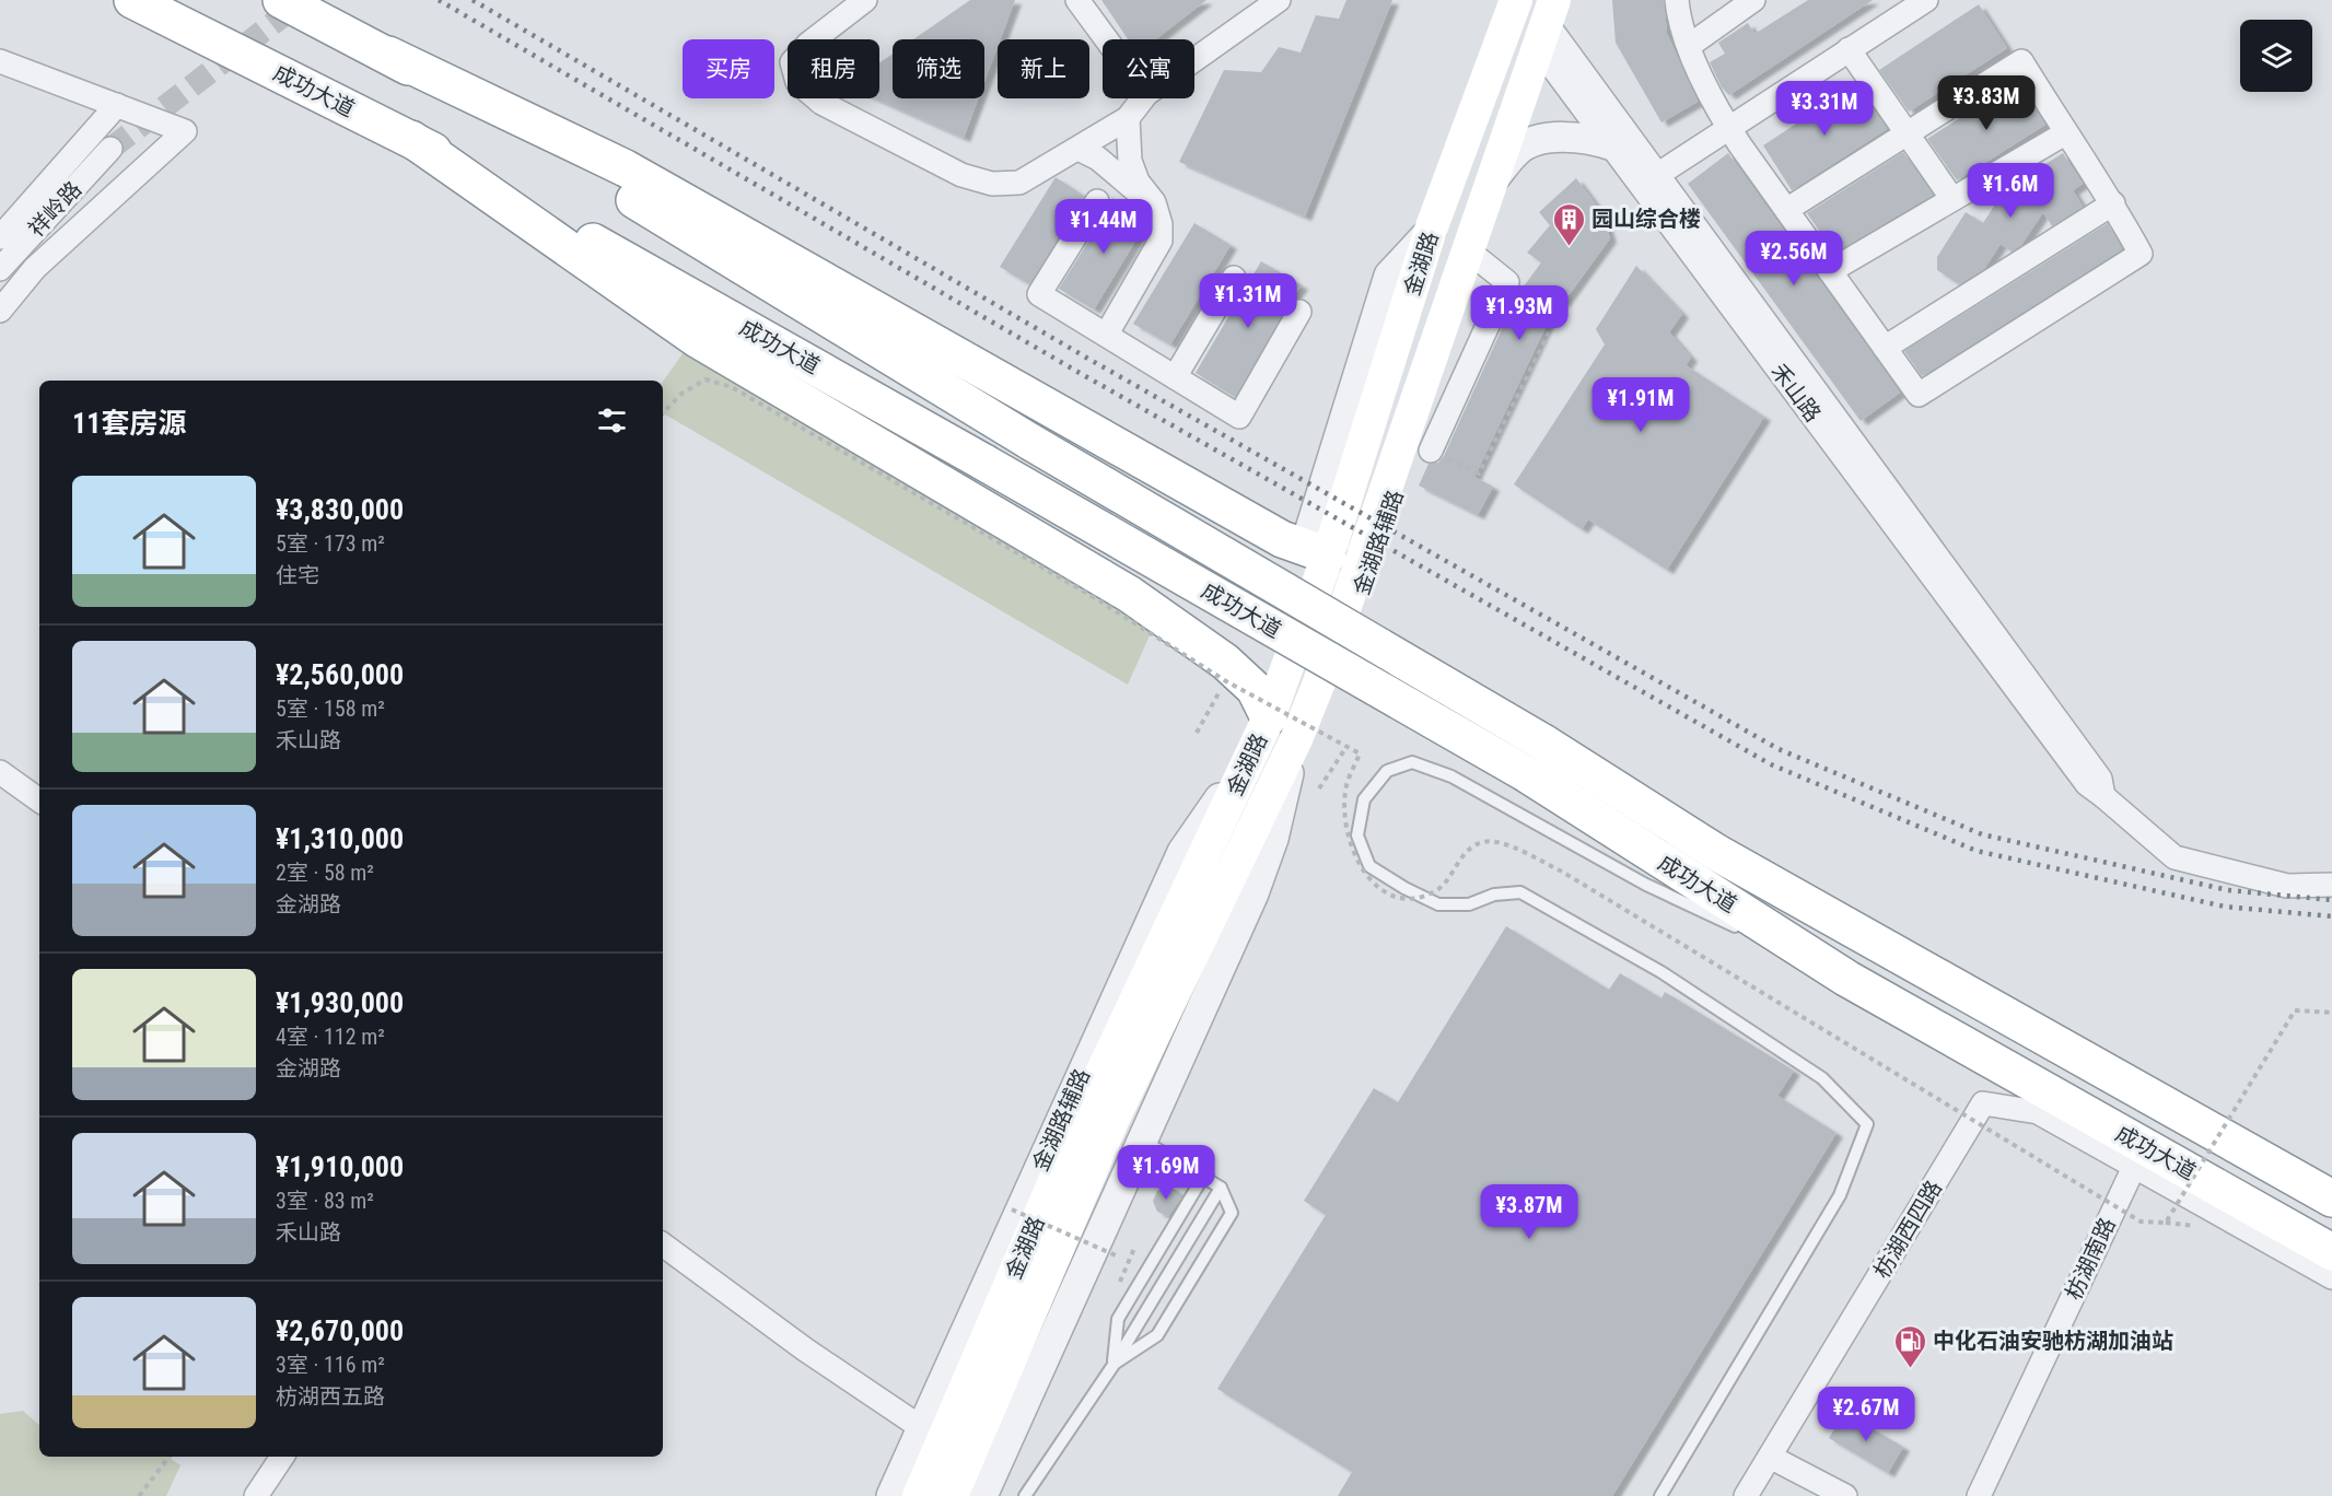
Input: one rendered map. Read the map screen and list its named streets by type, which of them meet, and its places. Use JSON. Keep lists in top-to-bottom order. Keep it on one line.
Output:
{"streets":{"highway":["成功大道"],"main road":["金湖路"],"street":["祥岭路","禾山路","金湖路辅路","枋湖西四路","枋湖南路"]},"crossings":[["金湖路","禾山路"],["金湖路","金湖路辅路"],["枋湖西四路","枋湖南路"]],"places":{"building":["园山综合楼"],"fuel station":["中化石油安驰枋湖加油站"]},"page":{"chip":["买房","租房","筛选","新上","公寓"],"price":["¥3.83M","¥3.31M","¥1.6M","¥1.44M","¥2.56M","¥1.31M","¥1.93M","¥1.91M","¥1.69M","¥3.87M","¥2.67M"],"heading":"11套房源","list":[{"name":"¥3,830,000","note":"5室 · 173 m² · 住宅"},{"name":"¥2,560,000","note":"5室 · 158 m² · 禾山路"},{"name":"¥1,310,000","note":"2室 · 58 m² · 金湖路"},{"name":"¥1,930,000","note":"4室 · 112 m² · 金湖路"},{"name":"¥1,910,000","note":"3室 · 83 m² · 禾山路"},{"name":"¥2,670,000","note":"3室 · 116 m² · 枋湖西五路"}]}}
